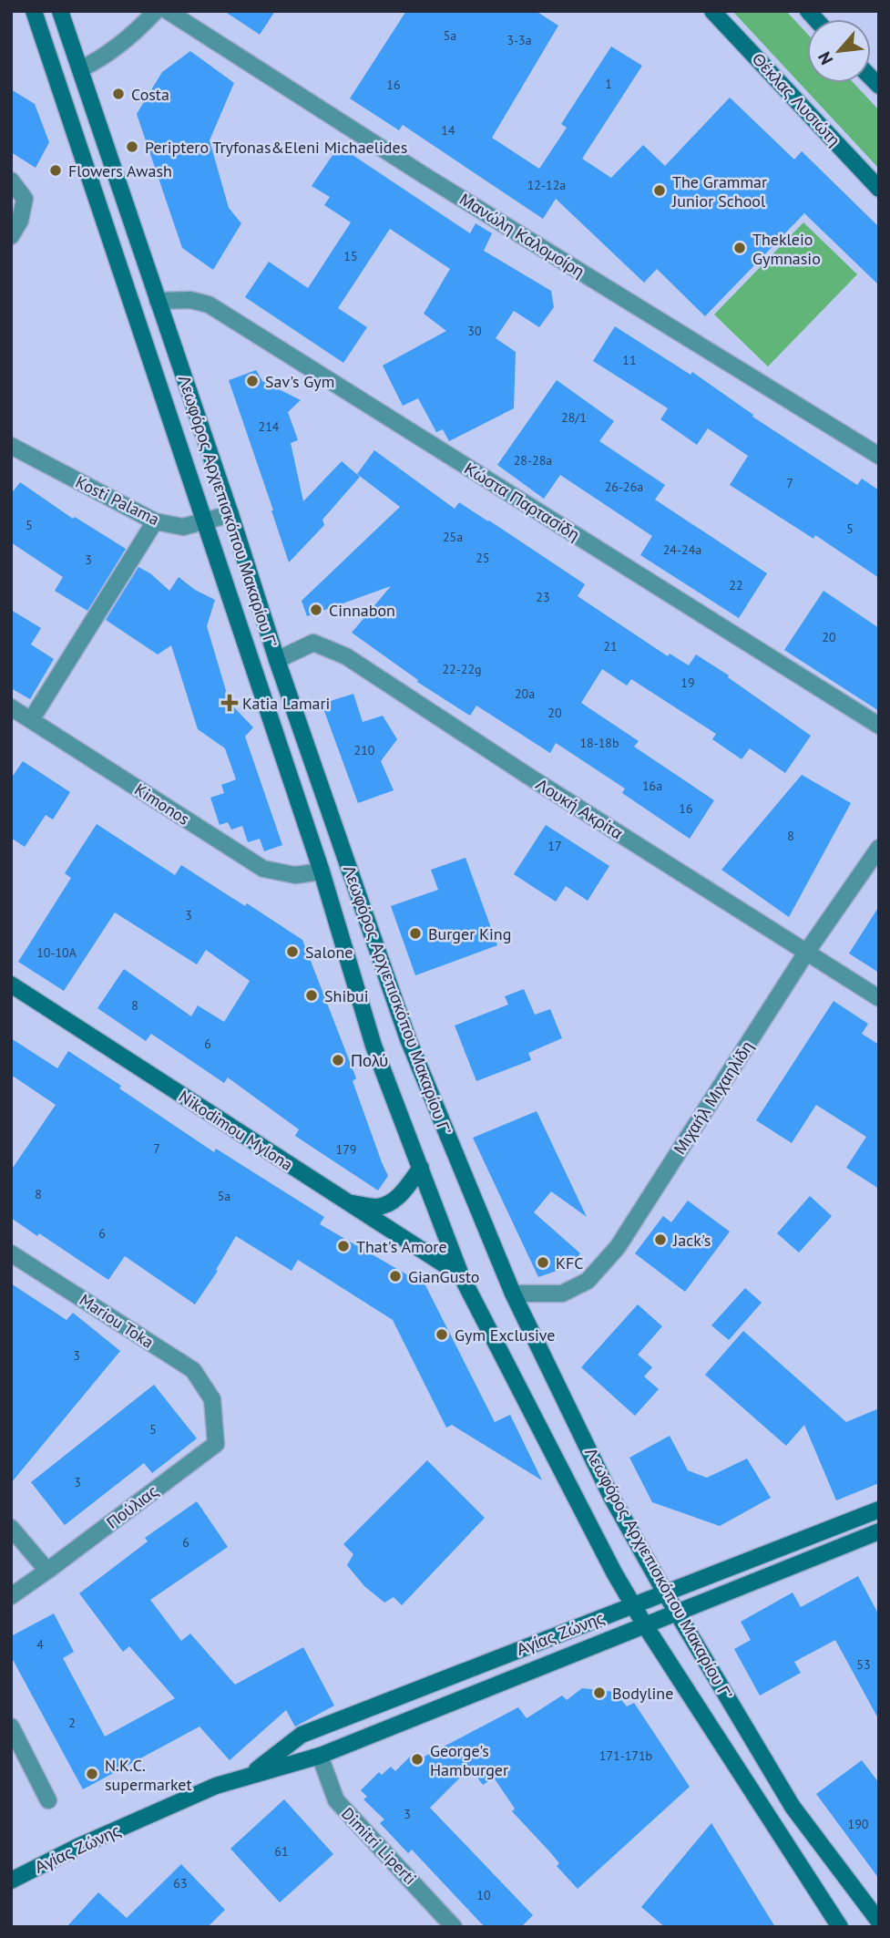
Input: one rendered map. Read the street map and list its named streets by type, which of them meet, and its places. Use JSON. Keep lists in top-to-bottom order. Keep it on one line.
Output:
{"streets":{"main road":["Θέκλας Λυσιώτη","Λεωφόρος Αρχιεπισκόπου Μακαρίου Γ’","Nikodimou Mylona","Αγίας Ζώνης"],"street":["Μανώλη Καλομοίρη","Kosti Palama","Κώστα Παρτασίδη","Kimonos","Λουκή Ακρίτα","Μιχαήλ Μιχαηλίδη","Mariou Toka","Πούλιας","Dimitri Liperti"]},"crossings":[["Kosti Palama","Λεωφόρος Αρχιεπισκόπου Μακαρίου Γ’"],["Κώστα Παρτασίδη","Λεωφόρος Αρχιεπισκόπου Μακαρίου Γ’"],["Λεωφόρος Αρχιεπισκόπου Μακαρίου Γ’","Kimonos"],["Λεωφόρος Αρχιεπισκόπου Μακαρίου Γ’","Λουκή Ακρίτα"],["Λεωφόρος Αρχιεπισκόπου Μακαρίου Γ’","Μιχαήλ Μιχαηλίδη"],["Λεωφόρος Αρχιεπισκόπου Μακαρίου Γ’","Nikodimou Mylona"],["Λεωφόρος Αρχιεπισκόπου Μακαρίου Γ’","Αγίας Ζώνης"],["Λουκή Ακρίτα","Μιχαήλ Μιχαηλίδη"],["Mariou Toka","Πούλιας"],["Αγίας Ζώνης","Dimitri Liperti"]],"places":{"other":["Costa","Periptero Tryfonas&Eleni Michaelides","Flowers Awash","The Grammar Junior School","Thekleio Gymnasio","Sav's Gym","Cinnabon","Burger King","Salone","Shibui","Πολύ","Jack's","That's Amore","KFC","GianGusto","Gym Exclusive","Bodyline","George's Hamburger","N.K.C. supermarket"],"health":["Katia Lamari"]},"house_numbers":["5a","3-3a","1","16","14","12-12a","15","30","11","28/1","214","28-28a","7","26-26a","5","5","25a","24-24a","25","3","22","23","20","21","22-22g","19","20a","20","18-18b","210","16a","16","8","17","3","10-10A","8","6","7","179","8","5a","6","3","5","3","6","4","53","2","171-171b","3","190","61","63","10"],"north":"bottom left"}
